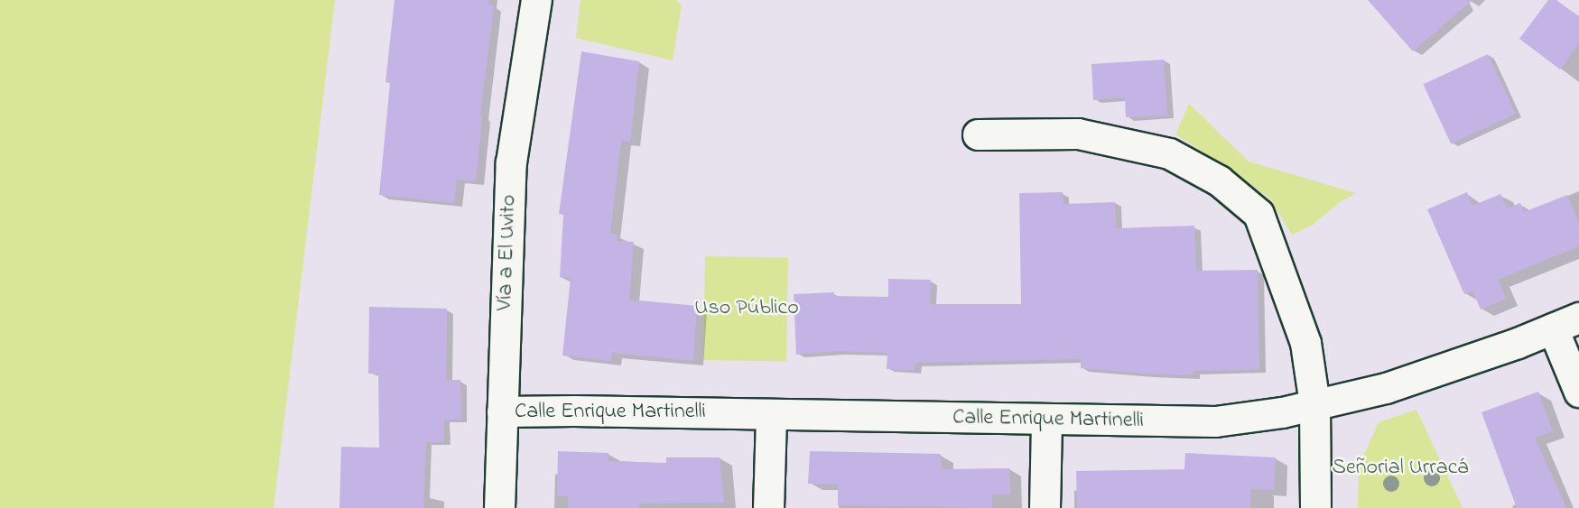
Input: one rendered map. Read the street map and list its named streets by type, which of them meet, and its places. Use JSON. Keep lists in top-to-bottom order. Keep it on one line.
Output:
{"streets":{"street":["Vía a El Uvito","Calle Enrique Martinelli"]},"crossings":[["Vía a El Uvito","Calle Enrique Martinelli"]],"parks":["Uso Público","Señorial Urracá"]}
